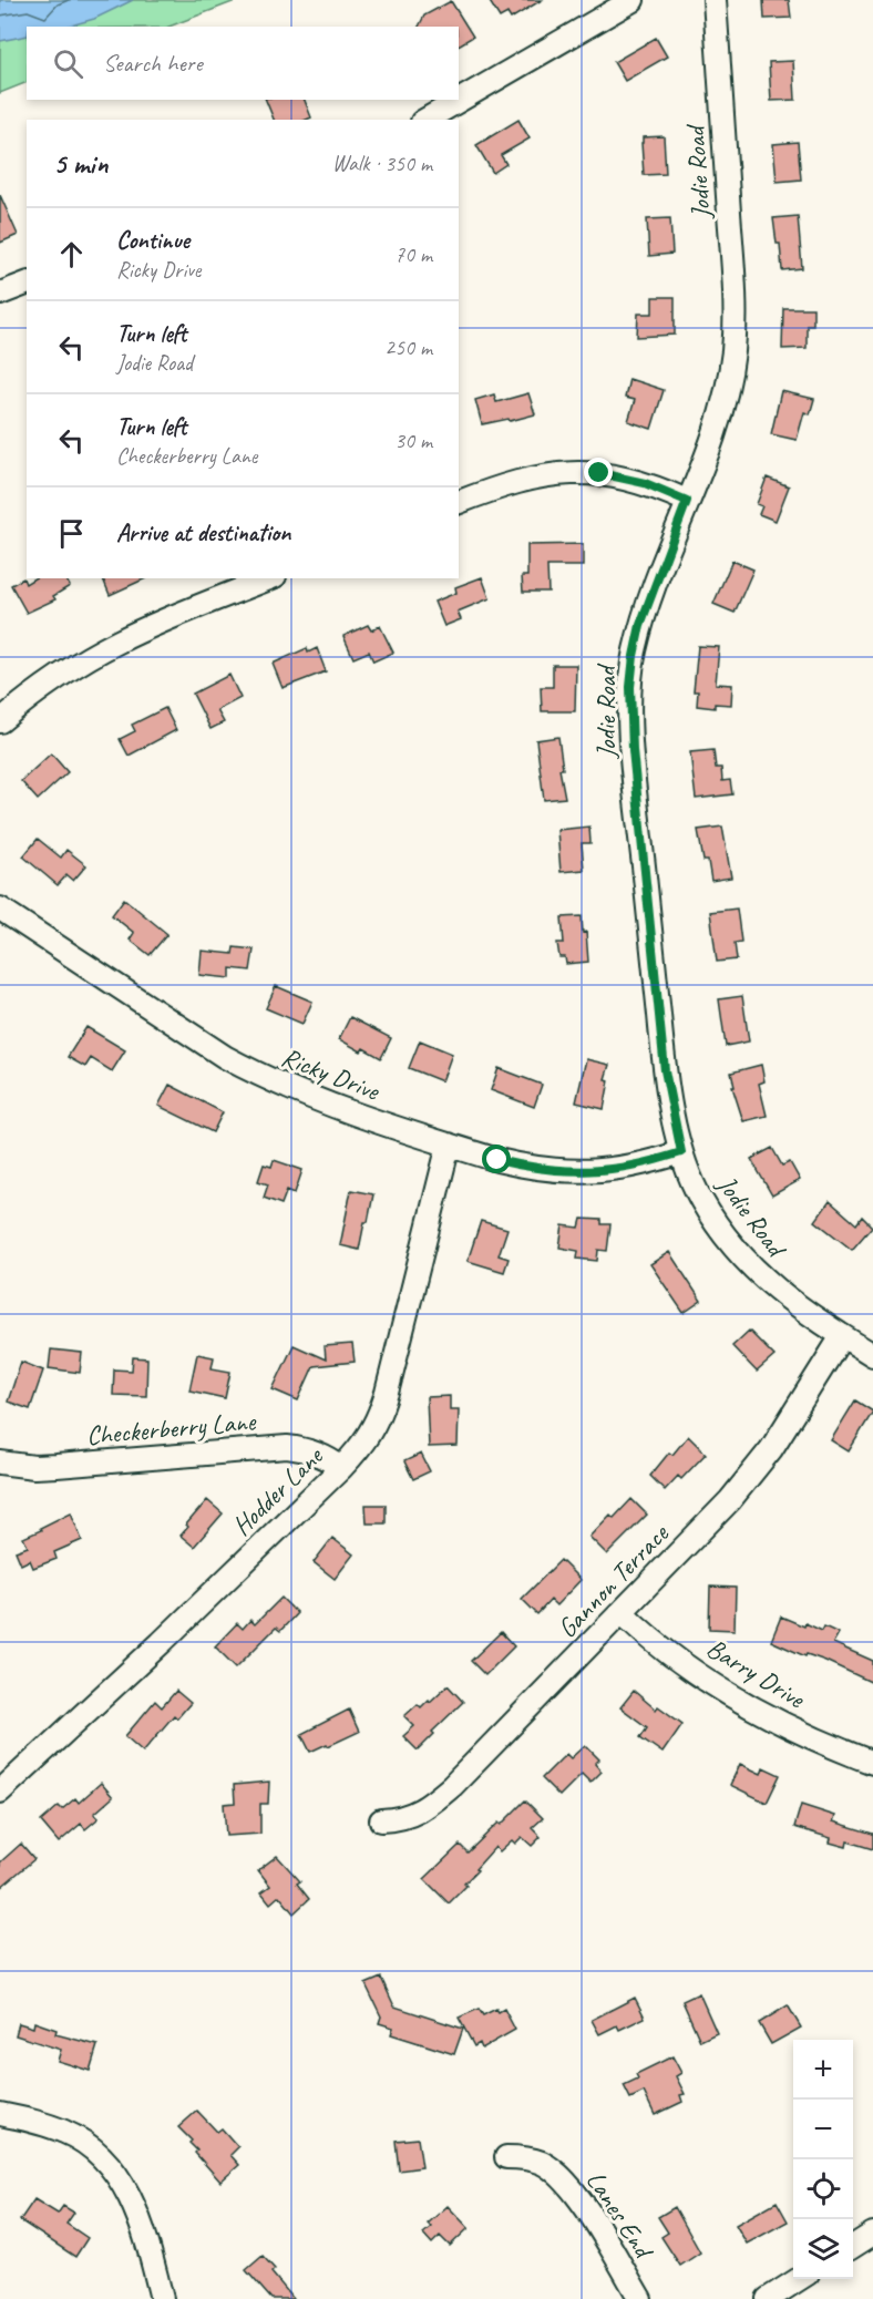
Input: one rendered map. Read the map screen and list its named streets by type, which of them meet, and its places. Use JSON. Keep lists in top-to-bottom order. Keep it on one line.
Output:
{"streets":{"street":["Jodie Road","Ricky Drive","Checkerberry Lane","Hodder Lane","Gannon Terrace","Barry Drive","Lanes End"]},"crossings":[["Jodie Road","Ricky Drive"],["Jodie Road","Gannon Terrace"],["Ricky Drive","Hodder Lane"],["Checkerberry Lane","Hodder Lane"],["Gannon Terrace","Barry Drive"]],"page":{"search":"Search here","heading":["5 min","Walk · 350 m"],"list":[["Continue","Ricky Drive","70 m"],["Turn left","Jodie Road","250 m"],["Turn left","Checkerberry Lane","30 m"],"Arrive at destination"],"map_buttons":["+","−"]}}
